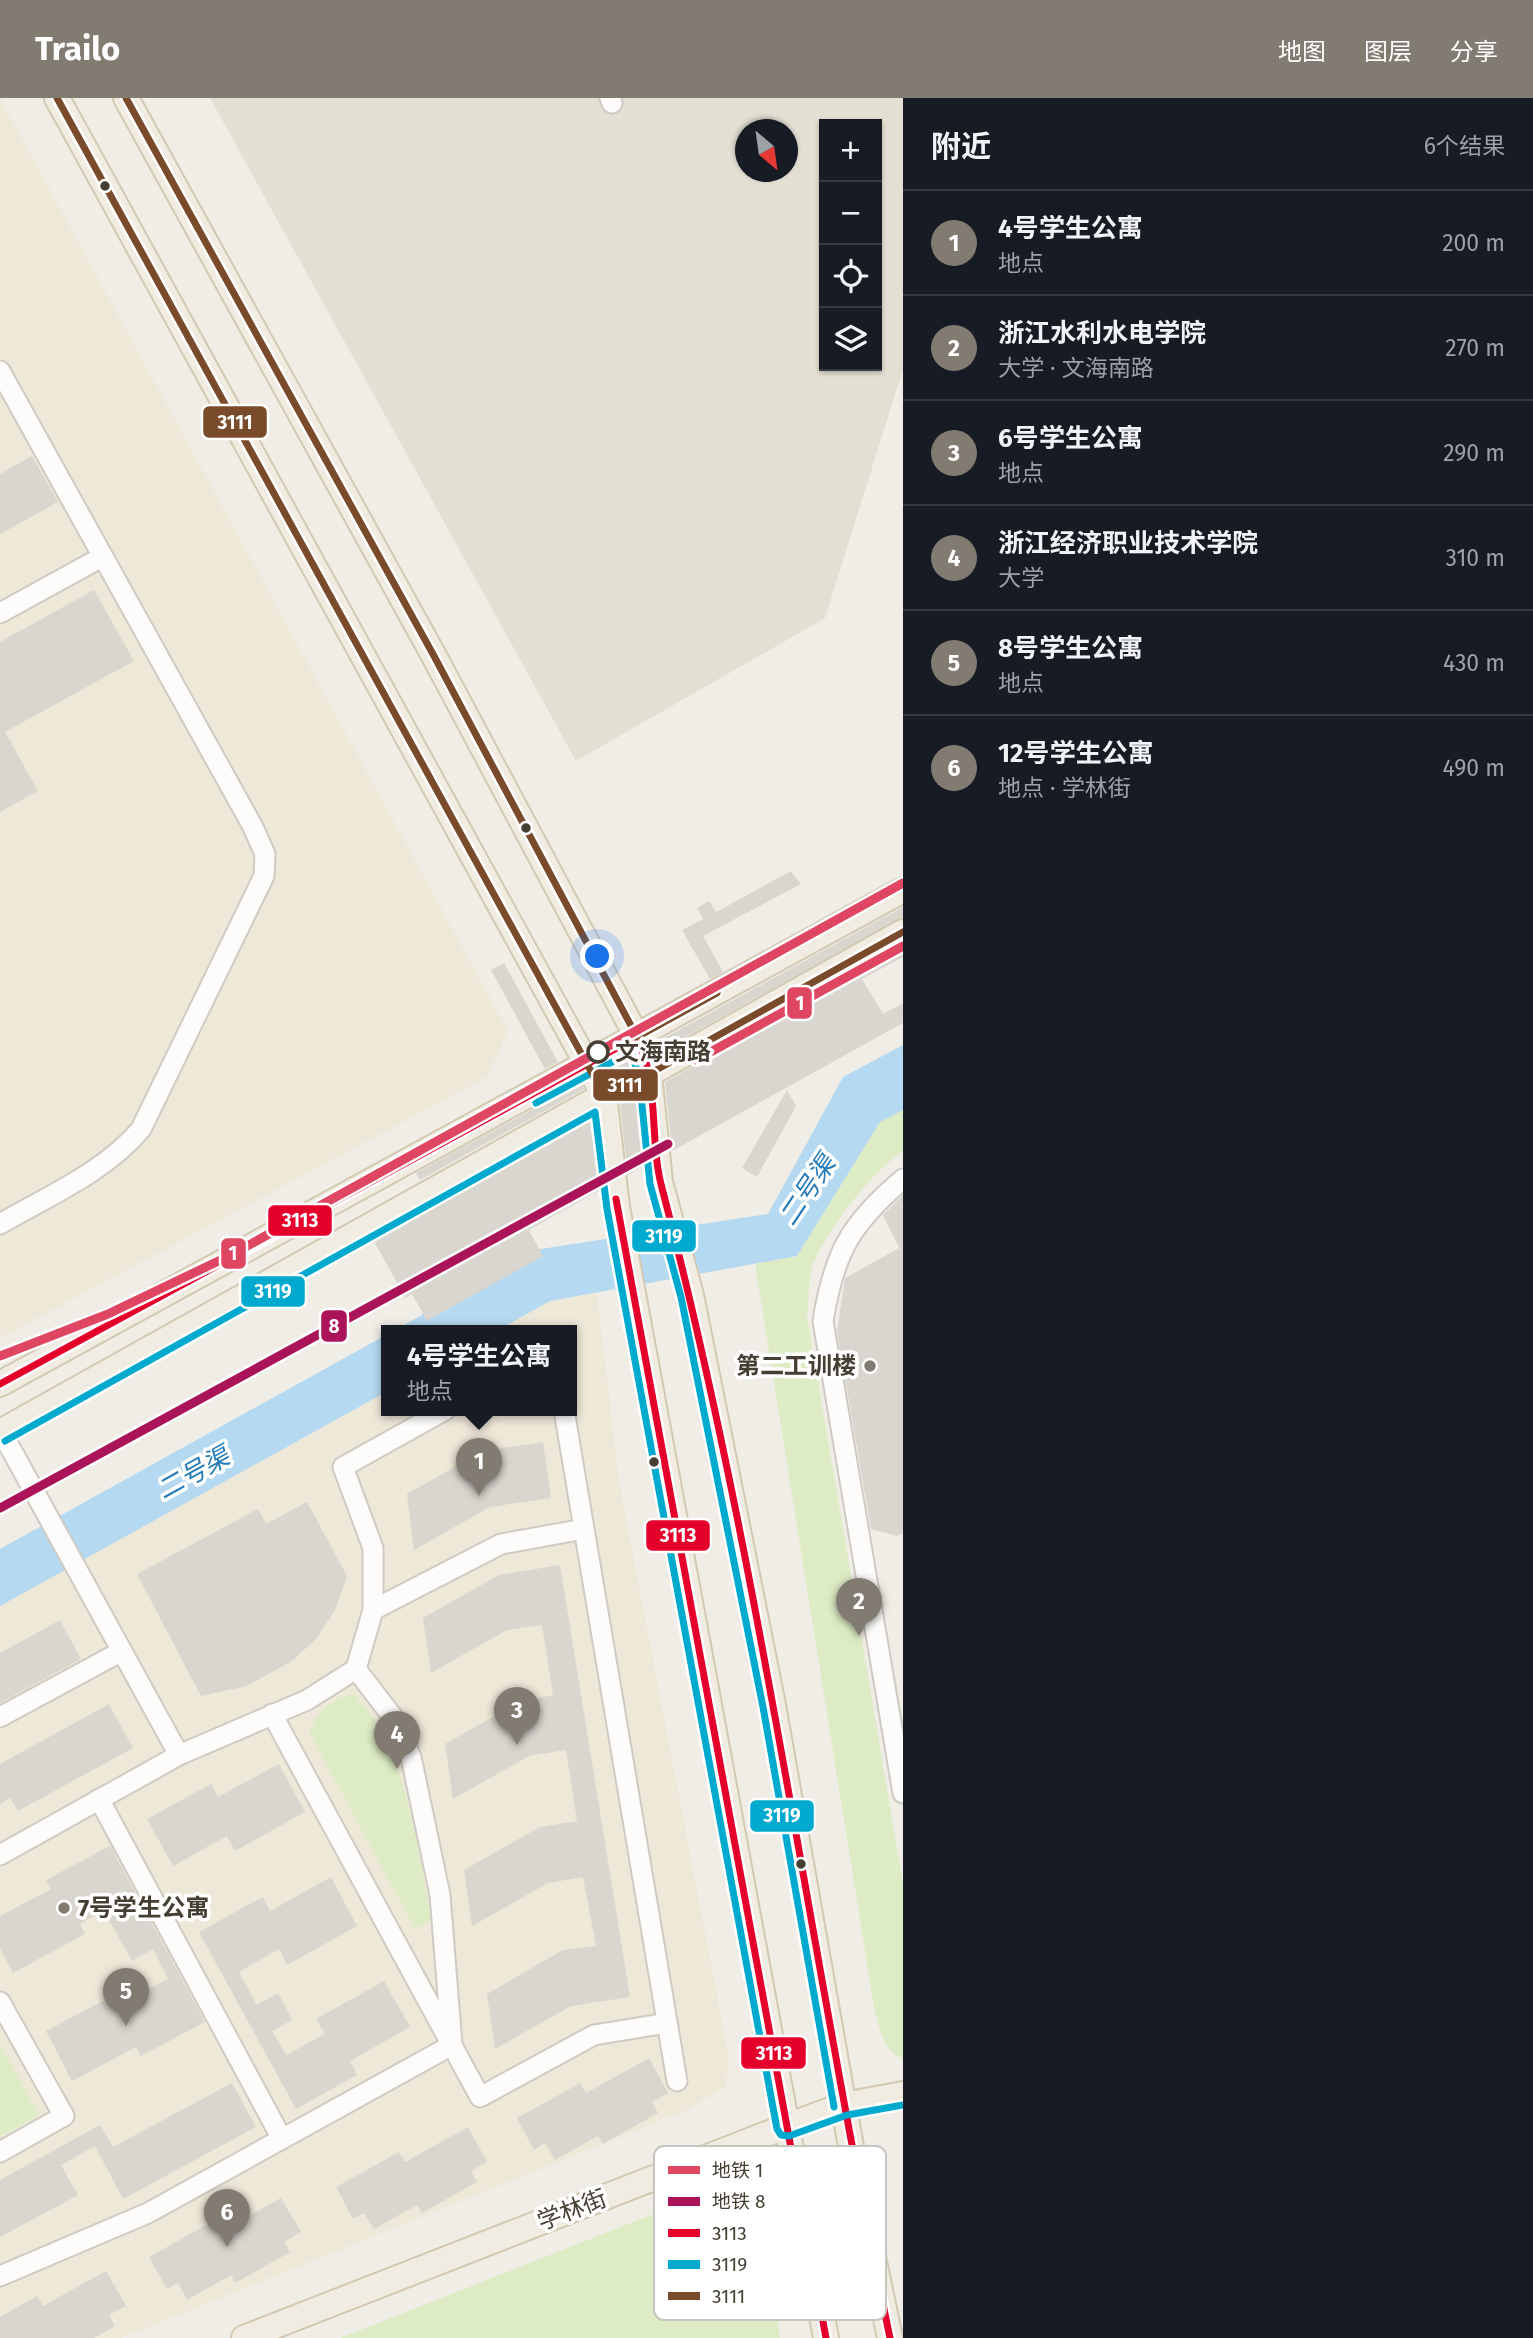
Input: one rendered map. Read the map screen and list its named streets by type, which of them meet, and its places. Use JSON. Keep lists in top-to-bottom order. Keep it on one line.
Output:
{"streets":{"main road":["学林街"]},"water":["二号渠"],"places":["文海南路","第二工训楼","7号学生公寓"],"lines":["transit line 3111","metro line 1","transit line 3113","transit line 3119","metro line 8"],"legend":["地铁 1","地铁 8","3113","3119","3111"],"north":"bottom right","page":{"header":"Trailo","nav":["地图","图层","分享"],"heading":["附近","6个结果"],"map_buttons":["+","−"],"list":[{"mark":"1","name":"4号学生公寓","note":"地点","value":"200 m"},{"mark":"2","name":"浙江水利水电学院","note":"大学 · 文海南路","value":"270 m"},{"mark":"3","name":"6号学生公寓","note":"地点","value":"290 m"},{"mark":"4","name":"浙江经济职业技术学院","note":"大学","value":"310 m"},{"mark":"5","name":"8号学生公寓","note":"地点","value":"430 m"},{"mark":"6","name":"12号学生公寓","note":"地点 · 学林街","value":"490 m"}],"popup":["4号学生公寓","地点"],"pins":["1","2","3","4","5","6"]}}
